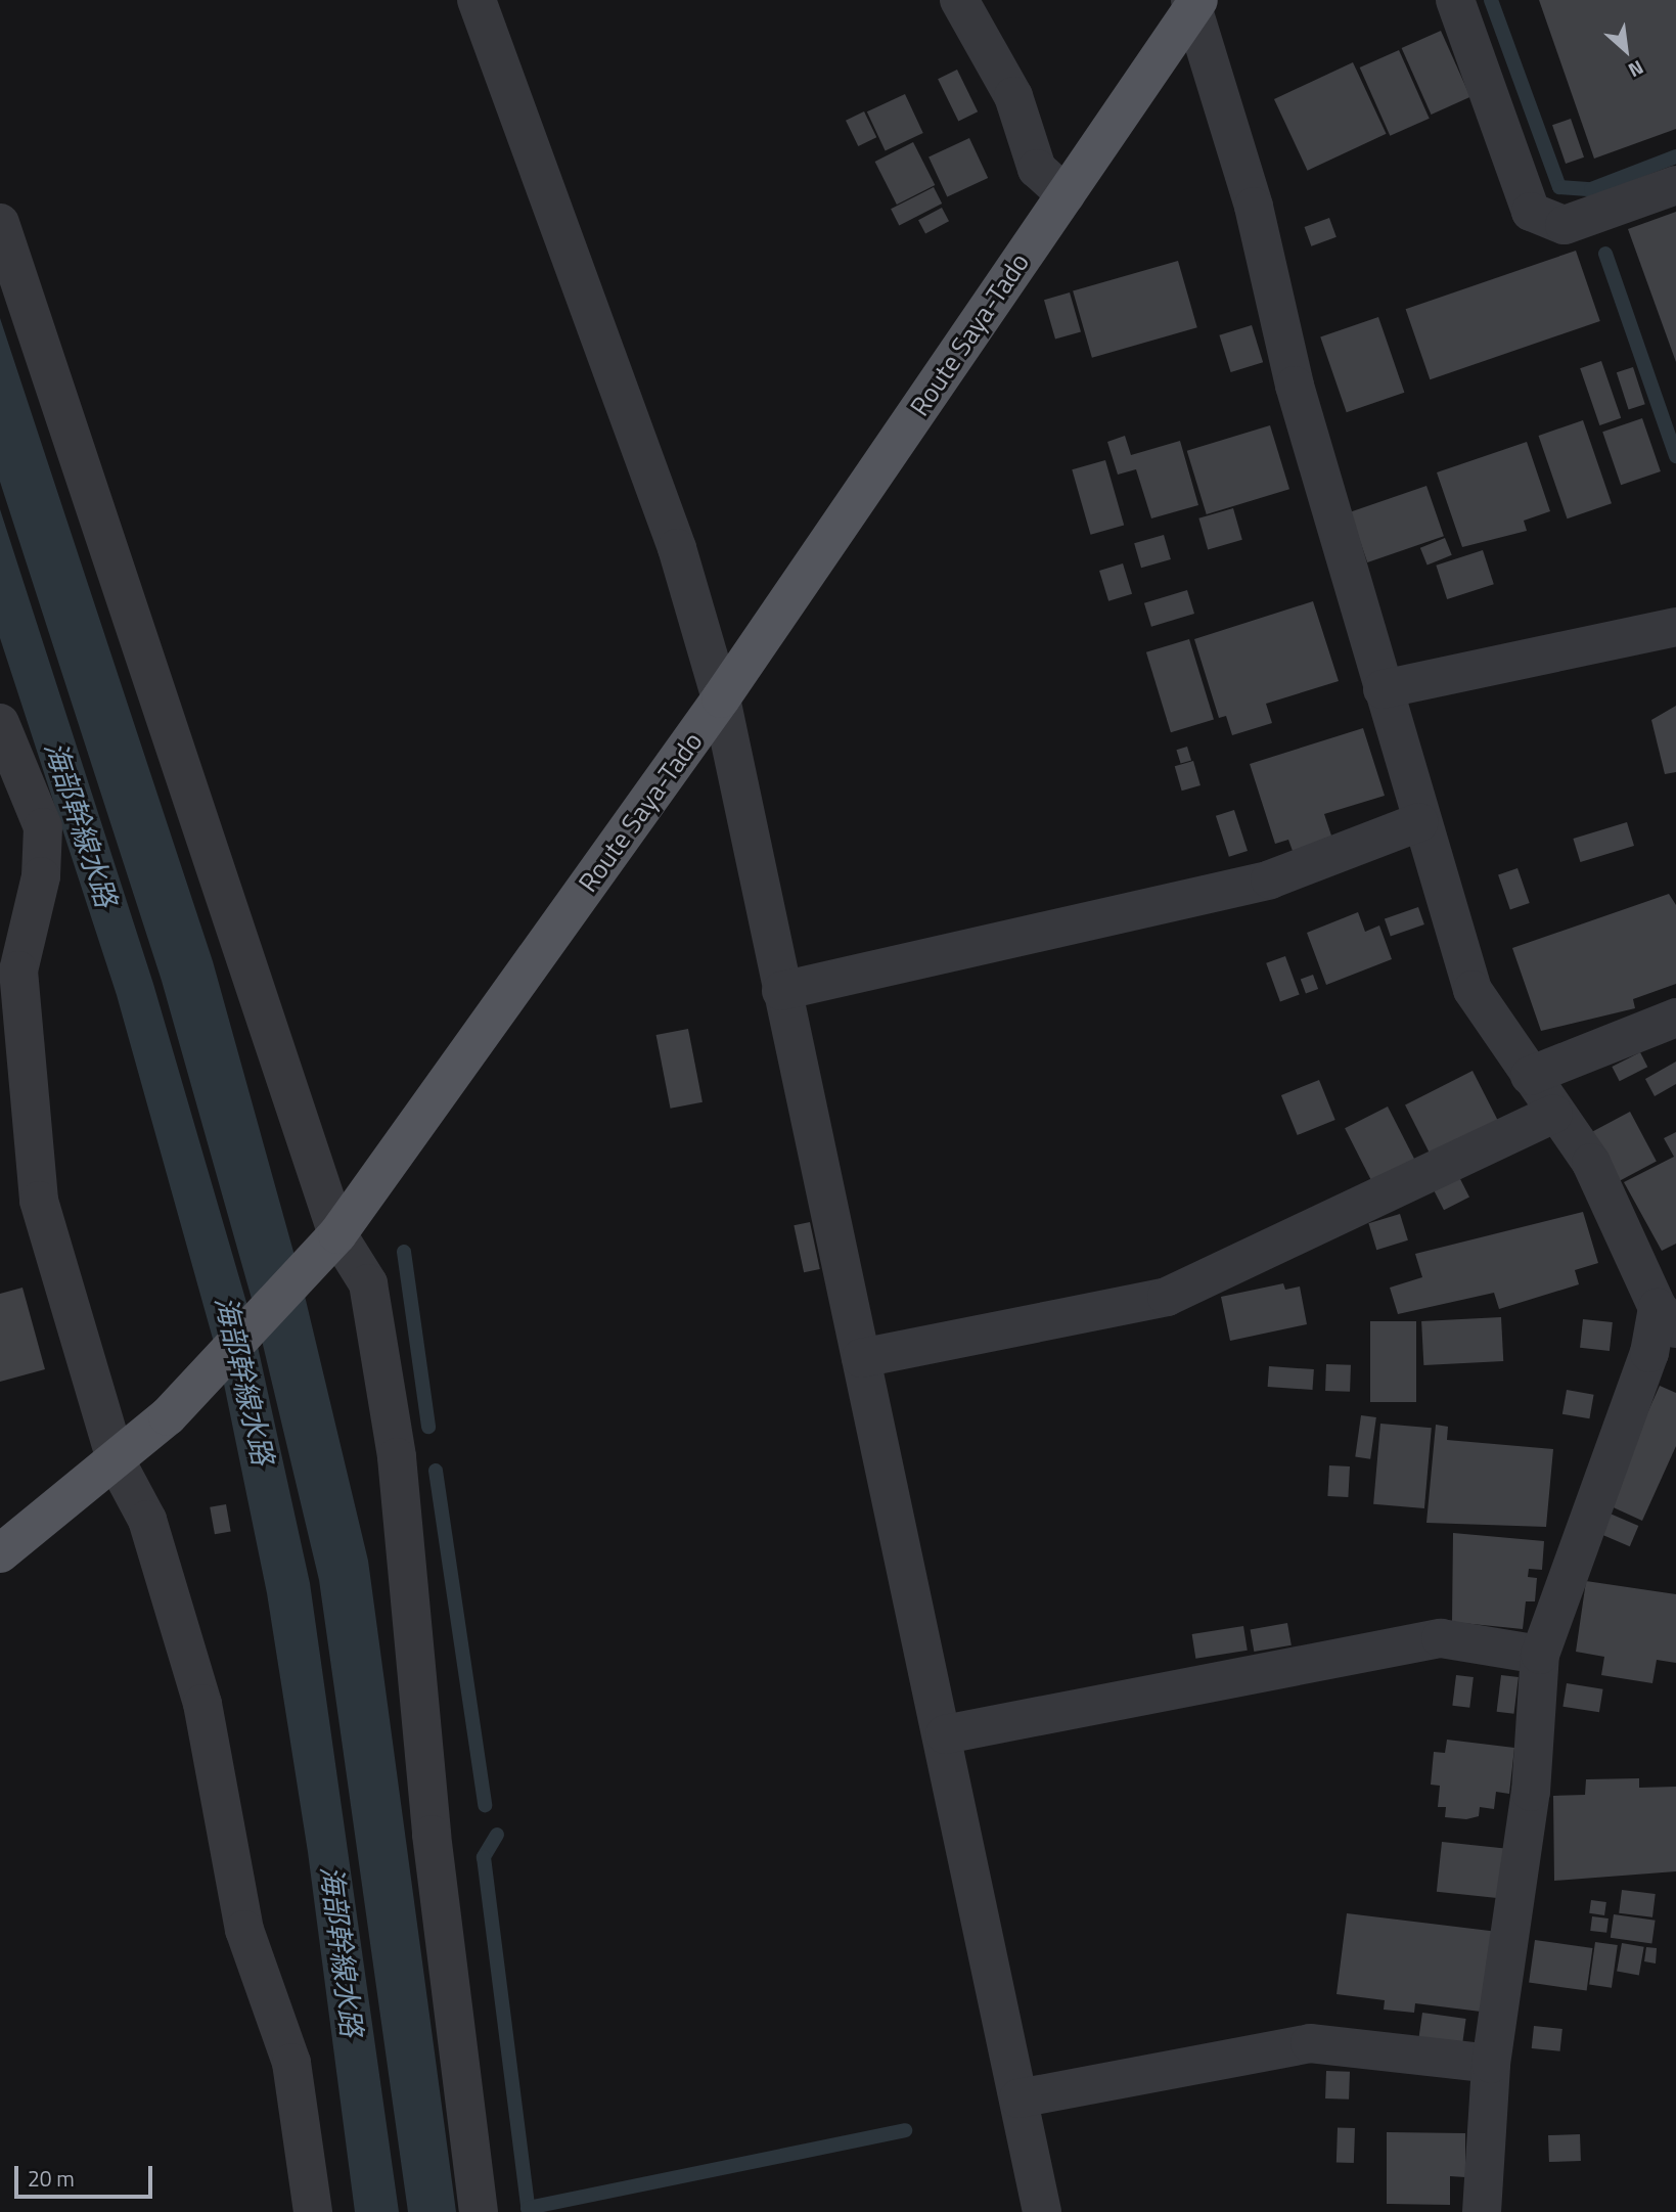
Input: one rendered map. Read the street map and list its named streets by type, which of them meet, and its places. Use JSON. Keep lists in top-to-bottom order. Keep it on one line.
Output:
{"streets":{"main road":["Route Saya-Tado"]},"water":["海部幹線水路"],"scale_bar":"20 m","north":"bottom right"}
